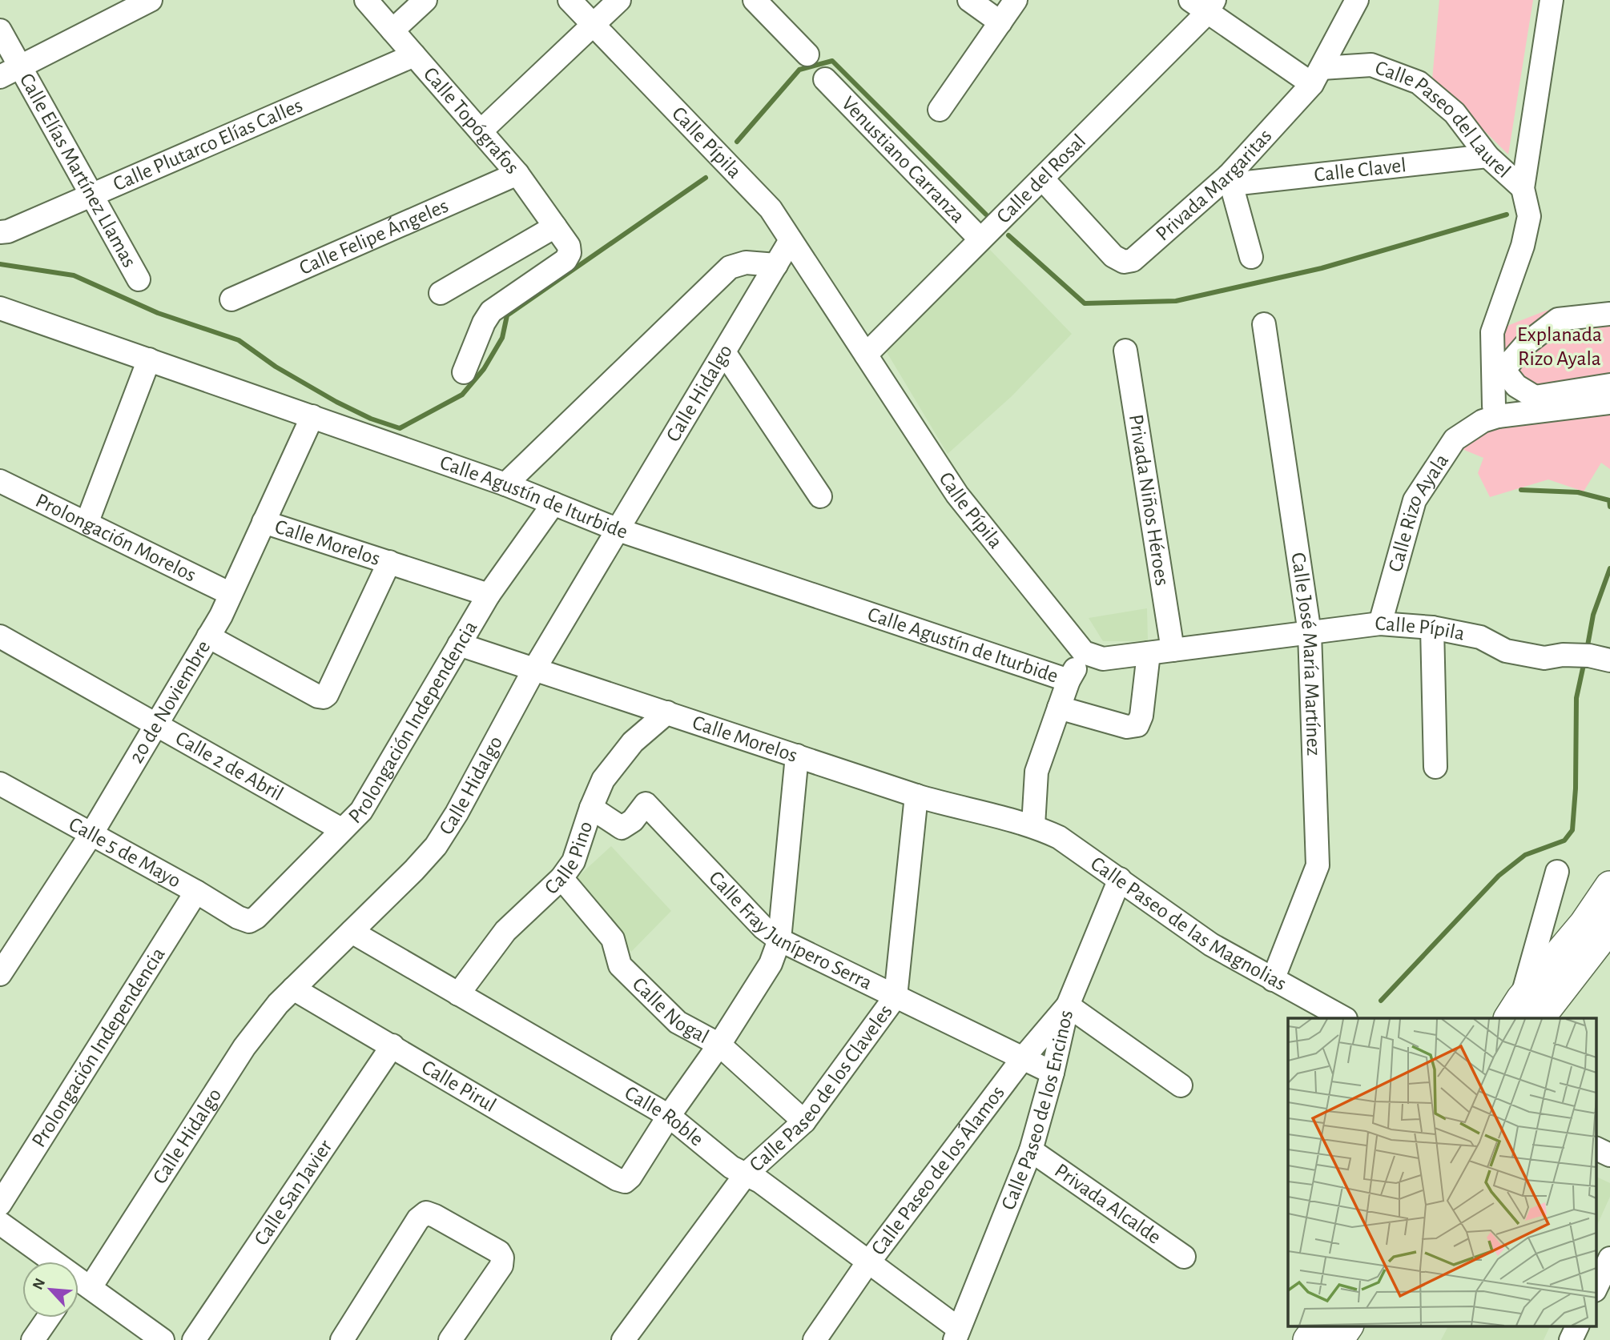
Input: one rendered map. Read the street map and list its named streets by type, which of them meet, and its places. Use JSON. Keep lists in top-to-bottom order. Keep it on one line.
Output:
{"streets":{"street":["Calle Topógrafos","Calle Paseo del Laurel","Calle Pípila","Calle Plutarco Elías Calles","Venustiano Carranza","Calle Elías Martínez Llamas","Calle Clavel","Calle del Rosal","Privada Margaritas","Calle Felipe Ángeles","Calle Hidalgo","Calle Agustín de Iturbide","Privada Niños Héroes","Calle Rizo Ayala","Prolongación Morelos","Calle Morelos","Calle José María Martínez","20 de Noviembre","Prolongación Independencia","Calle 2 de Abril","Calle 5 de Mayo","Calle Pino","Calle Paseo de las Magnolias","Calle Fray Junípero Serra","Calle Nogal","Calle Pirul","Calle Paseo de los Claveles","Calle Paseo de los Encinos","Calle Roble","Calle Paseo de los Álamos","Calle San Javier","Privada Alcalde"]},"crossings":[["Calle Topógrafos","Calle Plutarco Elías Calles"],["Calle Topógrafos","Calle Felipe Ángeles"],["Calle Paseo del Laurel","Calle Clavel"],["Calle Paseo del Laurel","Privada Margaritas"],["Calle Pípila","Calle del Rosal"],["Calle Pípila","Calle Hidalgo"],["Calle Pípila","Privada Niños Héroes"],["Calle Pípila","Calle Rizo Ayala"],["Calle Pípila","Calle José María Martínez"],["Calle Plutarco Elías Calles","Calle Elías Martínez Llamas"],["Venustiano Carranza","Calle del Rosal"],["Calle Clavel","Privada Margaritas"],["Calle del Rosal","Privada Margaritas"],["Calle Hidalgo","Calle Agustín de Iturbide"],["Calle Hidalgo","Calle Morelos"],["Calle Hidalgo","Calle Pirul"],["Calle Hidalgo","Calle Roble"],["Calle Agustín de Iturbide","20 de Noviembre"],["Calle Agustín de Iturbide","Prolongación Independencia"],["Prolongación Morelos","20 de Noviembre"],["Calle Morelos","20 de Noviembre"],["Calle Morelos","Prolongación Independencia"],["Calle Morelos","Calle Pino"],["Calle Morelos","Calle Paseo de las Magnolias"],["Calle Morelos","Calle Paseo de los Claveles"],["Calle José María Martínez","Calle Paseo de las Magnolias"],["20 de Noviembre","Calle 2 de Abril"],["20 de Noviembre","Calle 5 de Mayo"],["Prolongación Independencia","Calle 2 de Abril"],["Prolongación Independencia","Calle 5 de Mayo"],["Calle Pino","Calle Fray Junípero Serra"],["Calle Pino","Calle Nogal"],["Calle Pino","Calle Roble"],["Calle Paseo de las Magnolias","Calle Paseo de los Encinos"],["Calle Fray Junípero Serra","Calle Paseo de los Claveles"],["Calle Fray Junípero Serra","Calle Paseo de los Encinos"],["Calle Fray Junípero Serra","Calle Paseo de los Álamos"],["Calle Nogal","Calle Paseo de los Claveles"],["Calle Pirul","Calle Roble"],["Calle Pirul","Calle San Javier"],["Calle Paseo de los Claveles","Calle Roble"],["Calle Paseo de los Encinos","Calle Roble"],["Calle Paseo de los Encinos","Calle Paseo de los Álamos"],["Calle Paseo de los Encinos","Privada Alcalde"],["Calle Roble","Calle Paseo de los Álamos"]],"parks":["Explanada Rizo Ayala"],"north":"top left"}
